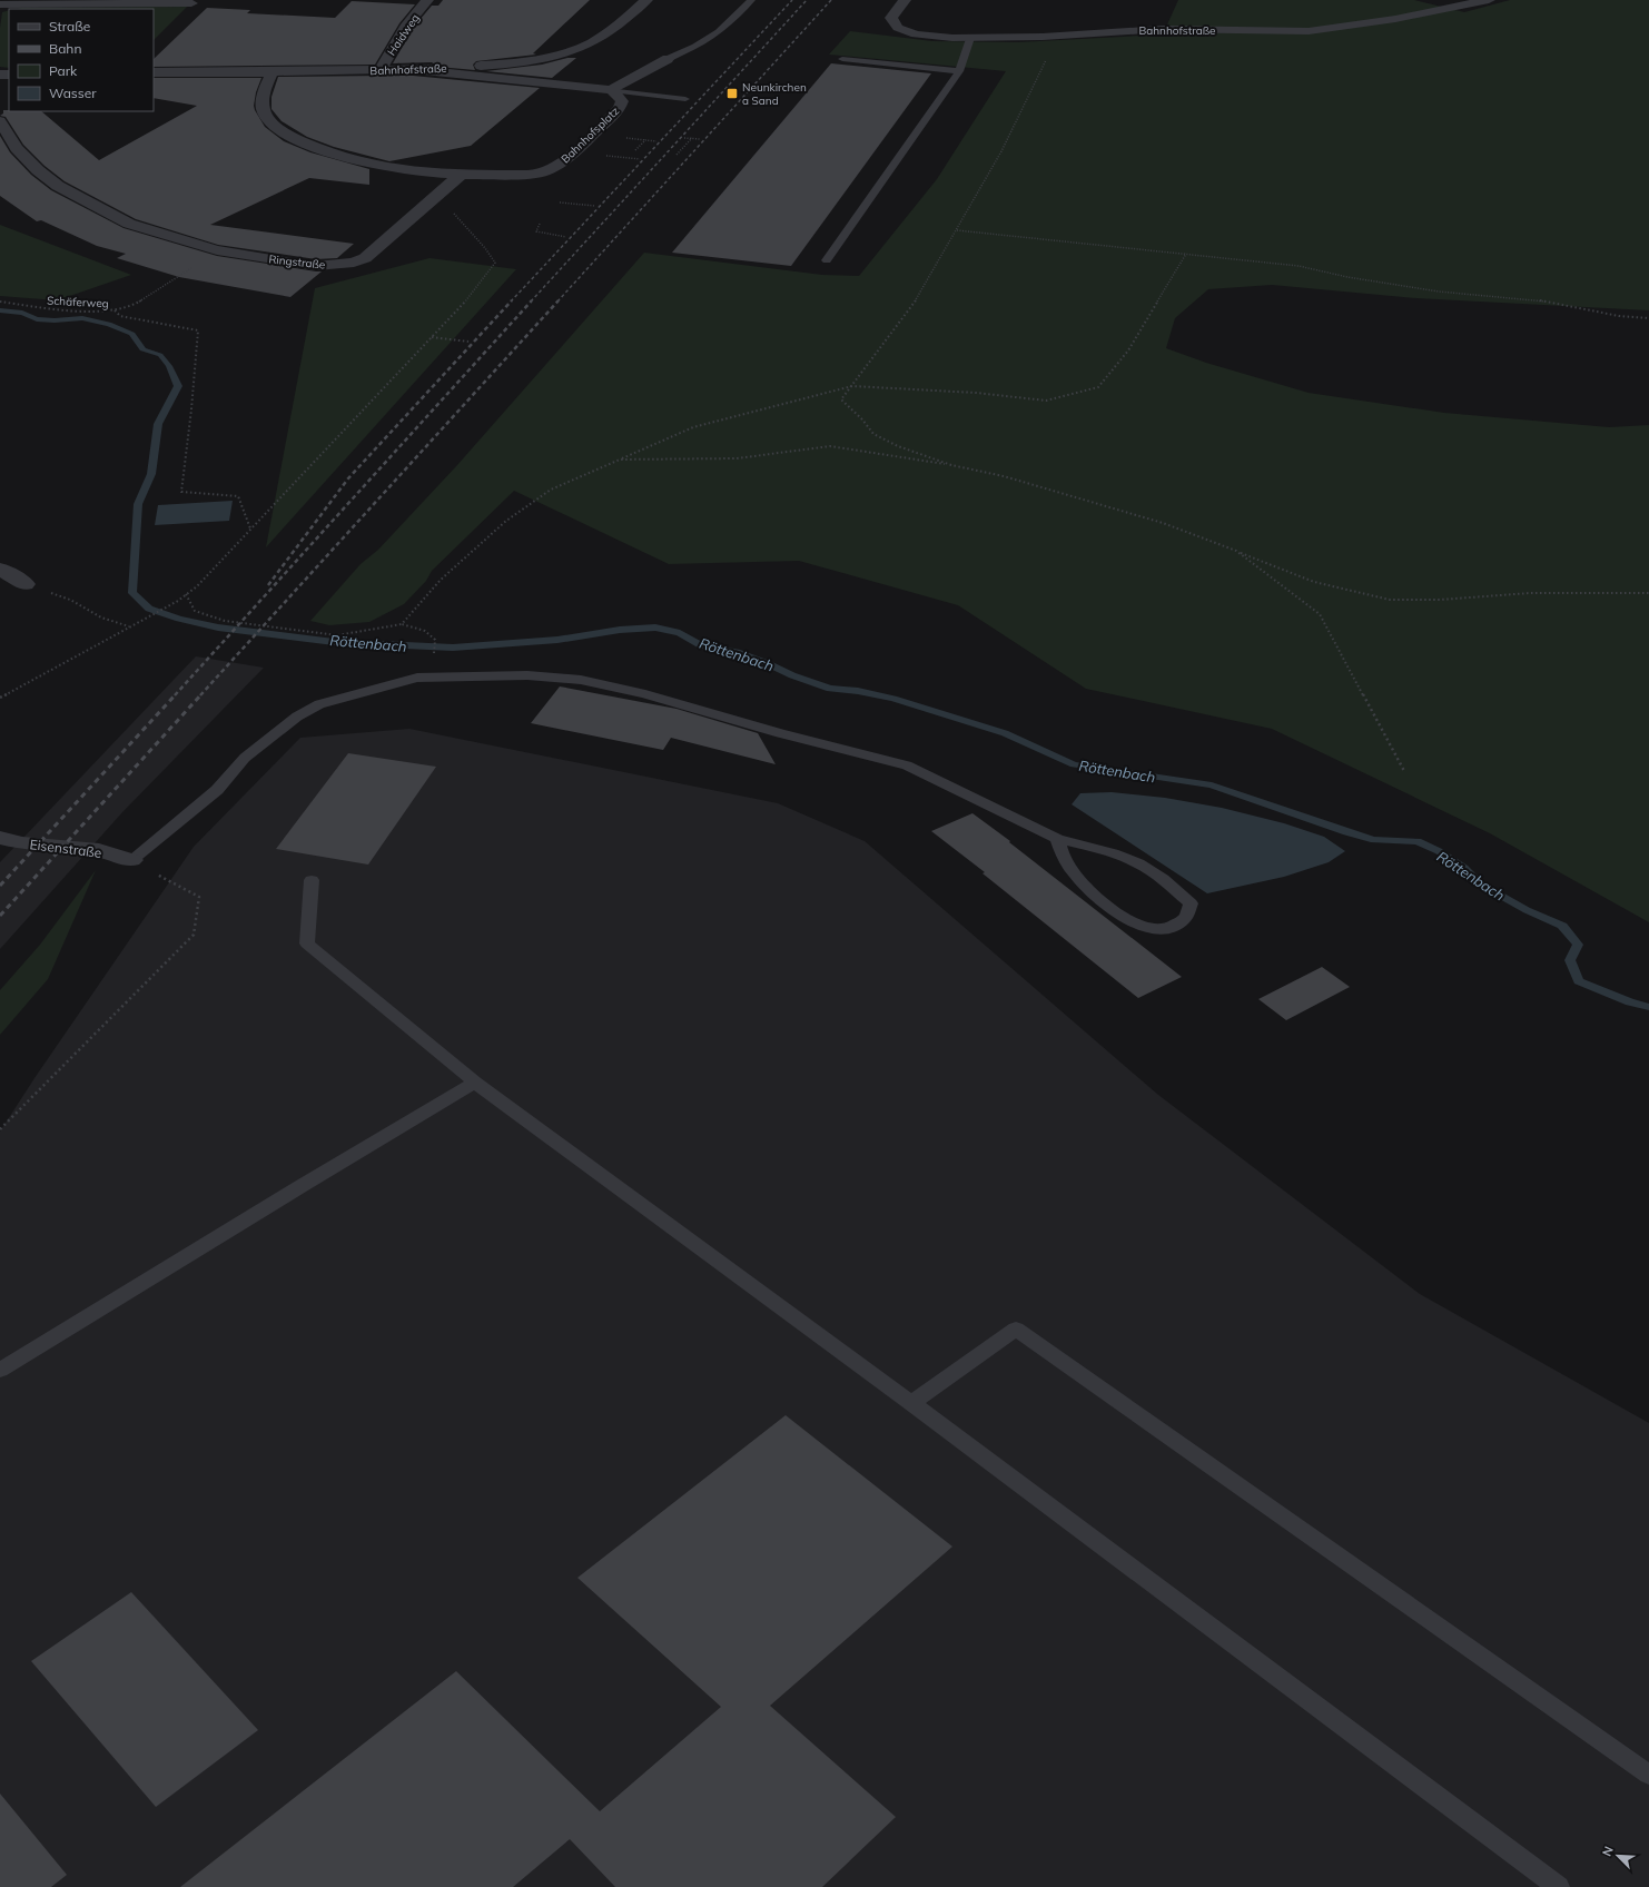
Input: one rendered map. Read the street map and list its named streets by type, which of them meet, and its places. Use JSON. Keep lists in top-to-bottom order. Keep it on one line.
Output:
{"streets":{"street":["Bahnhofstraße","Haidweg","Bahnhofsplatz","Ringstraße","Eisenstraße"],"path":["Schäferweg"]},"crossings":[["Bahnhofstraße","Haidweg"],["Bahnhofstraße","Bahnhofsplatz"],["Bahnhofsplatz","Ringstraße"],["Ringstraße","Schäferweg"]],"water":["Röttenbach"],"places":{"transit":["Neunkirchen a Sand"]},"legend":["Straße","Bahn","Park","Wasser"],"north":"top left"}
